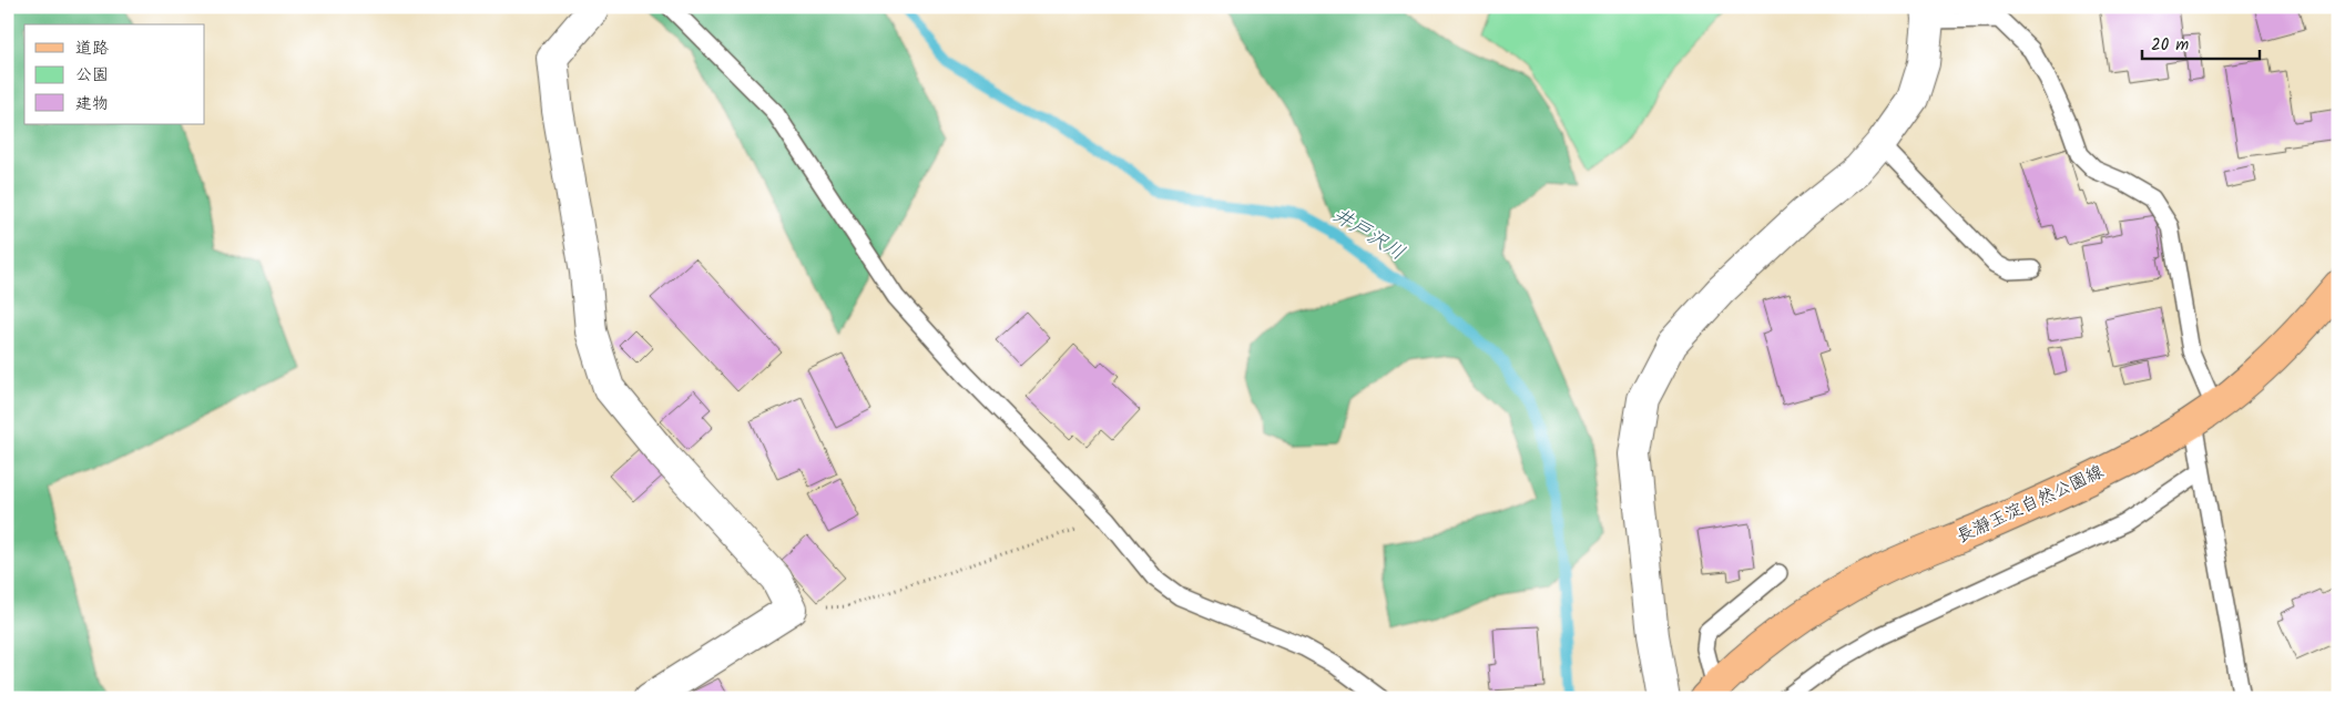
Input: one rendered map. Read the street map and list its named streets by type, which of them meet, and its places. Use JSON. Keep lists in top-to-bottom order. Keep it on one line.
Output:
{"streets":{"main road":["長瀞玉淀自然公園線"]},"water":["井戸沢川"],"legend":["道路","公園","建物"],"scale_bar":"20 m"}
